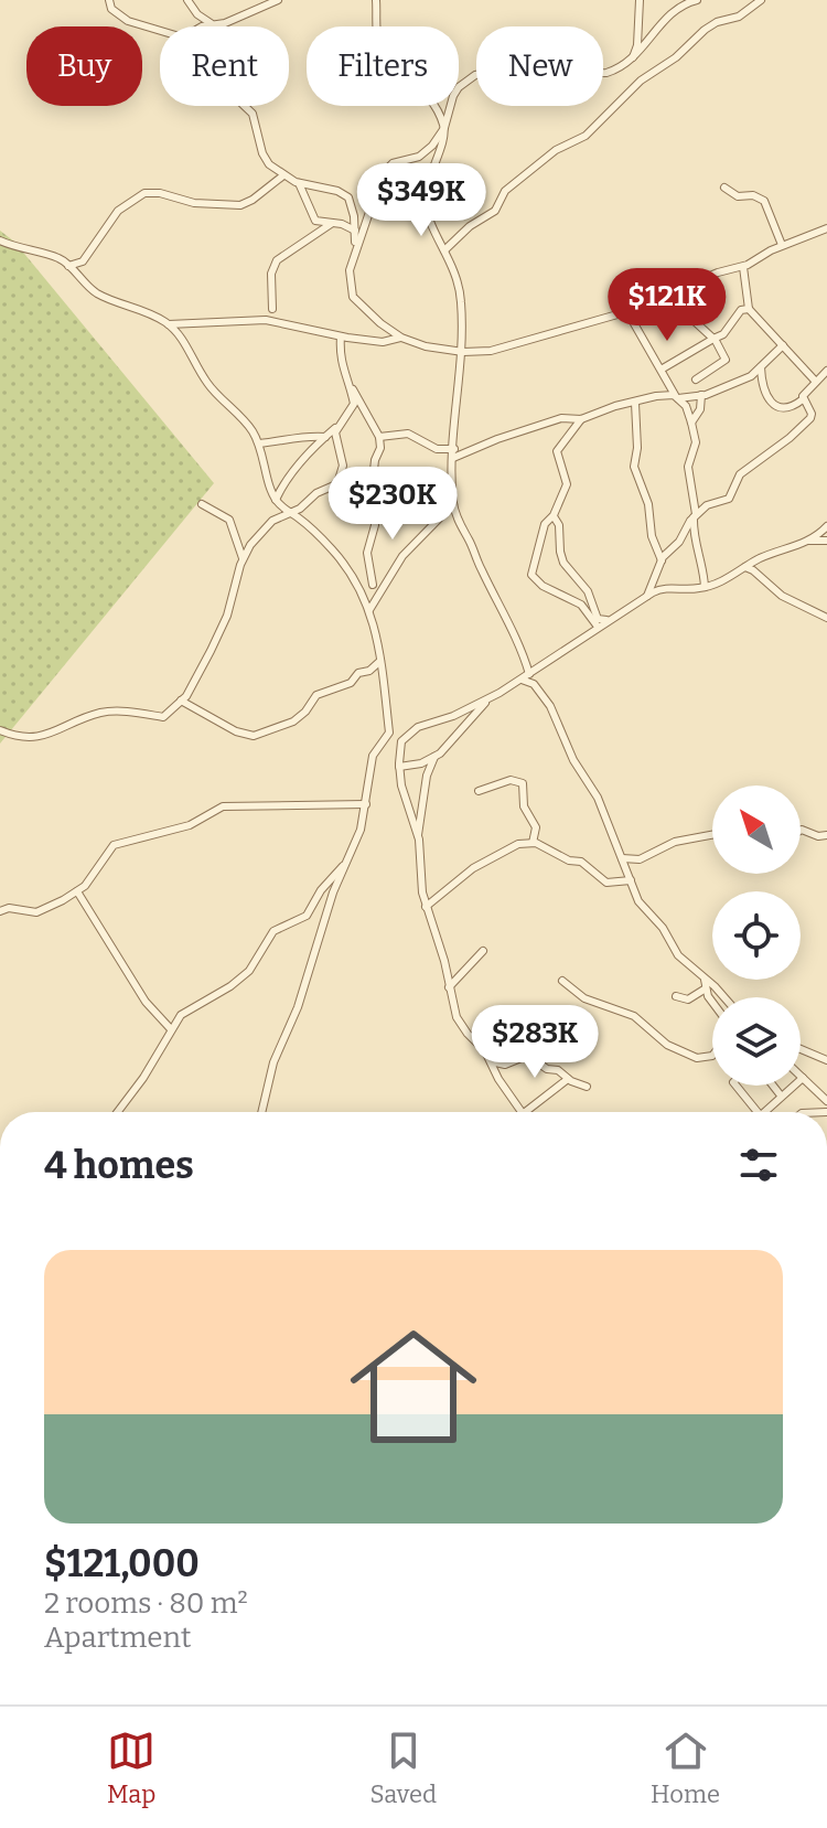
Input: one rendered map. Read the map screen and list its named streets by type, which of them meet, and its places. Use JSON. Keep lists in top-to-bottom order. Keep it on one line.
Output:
{"north":"top left","page":{"chip":["Buy","Rent","Filters","New"],"price":["$349K","$121K","$230K","$283K"],"heading":"4 homes","list":[{"name":"$121,000","note":"2 rooms · 80 m² · Apartment"}],"tabs":["Map","Saved","Home"]}}
